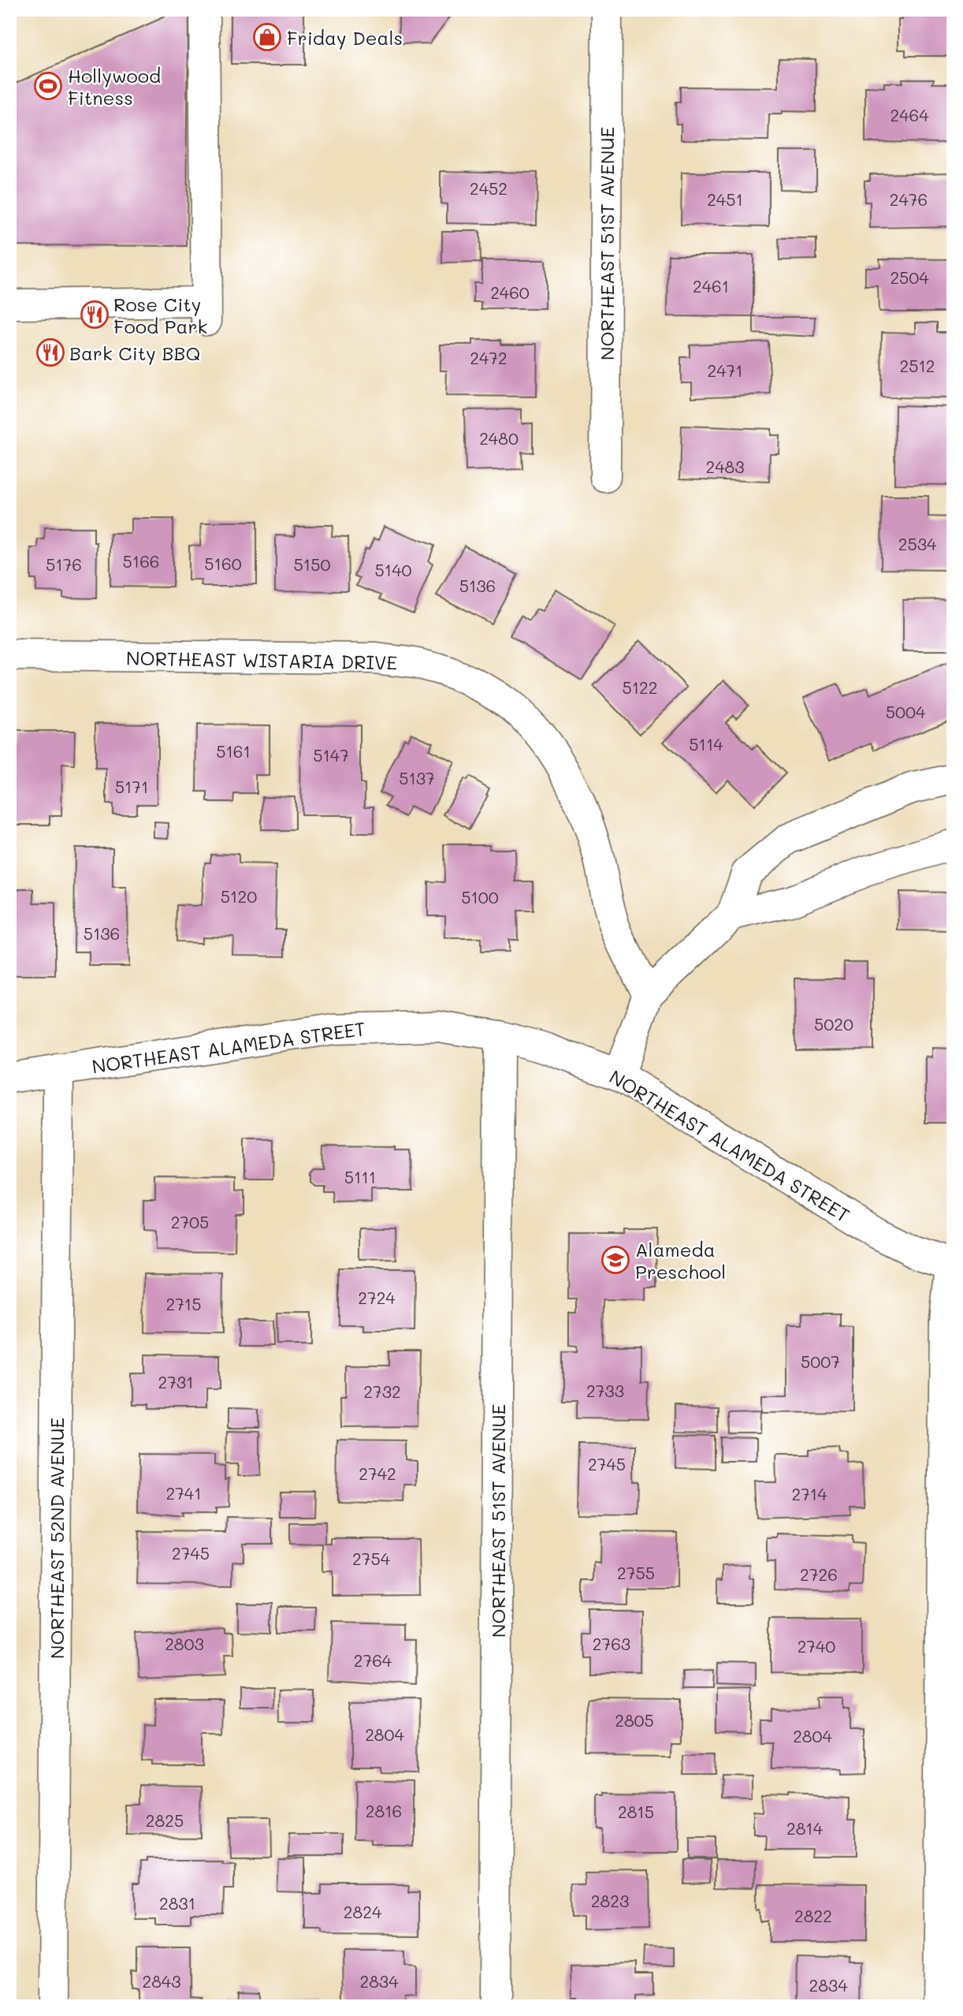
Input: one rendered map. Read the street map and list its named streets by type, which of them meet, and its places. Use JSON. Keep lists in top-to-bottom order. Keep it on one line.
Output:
{"streets":{"street":["NORTHEAST 51ST AVENUE","NORTHEAST WISTARIA DRIVE","NORTHEAST ALAMEDA STREET","NORTHEAST 52ND AVENUE"]},"crossings":[["NORTHEAST 51ST AVENUE","NORTHEAST ALAMEDA STREET"],["NORTHEAST ALAMEDA STREET","NORTHEAST 52ND AVENUE"]],"places":{"shop":["Friday Deals"],"sports":["Hollywood Fitness"],"restaurant":["Rose City Food Park","Bark City BBQ"],"school or university":["Alameda Preschool"]},"house_numbers":["2464","2452","2451","2476","2504","2461","2460","2472","2512","2471","2480","2483","2534","5166","5160","5176","5150","5140","5136","5122","5004","5114","5161","5147","5137","5171","5120","5100","5136","5020","5111","2705","2724","2715","5007","2731","2733","2732","2745","2742","2741","2714","2745","2754","2755","2726","2803","2763","2740","2764","2805","2804","2804","2816","2815","2825","2814","2823","2831","2824","2822","2843","2834","2834"]}
